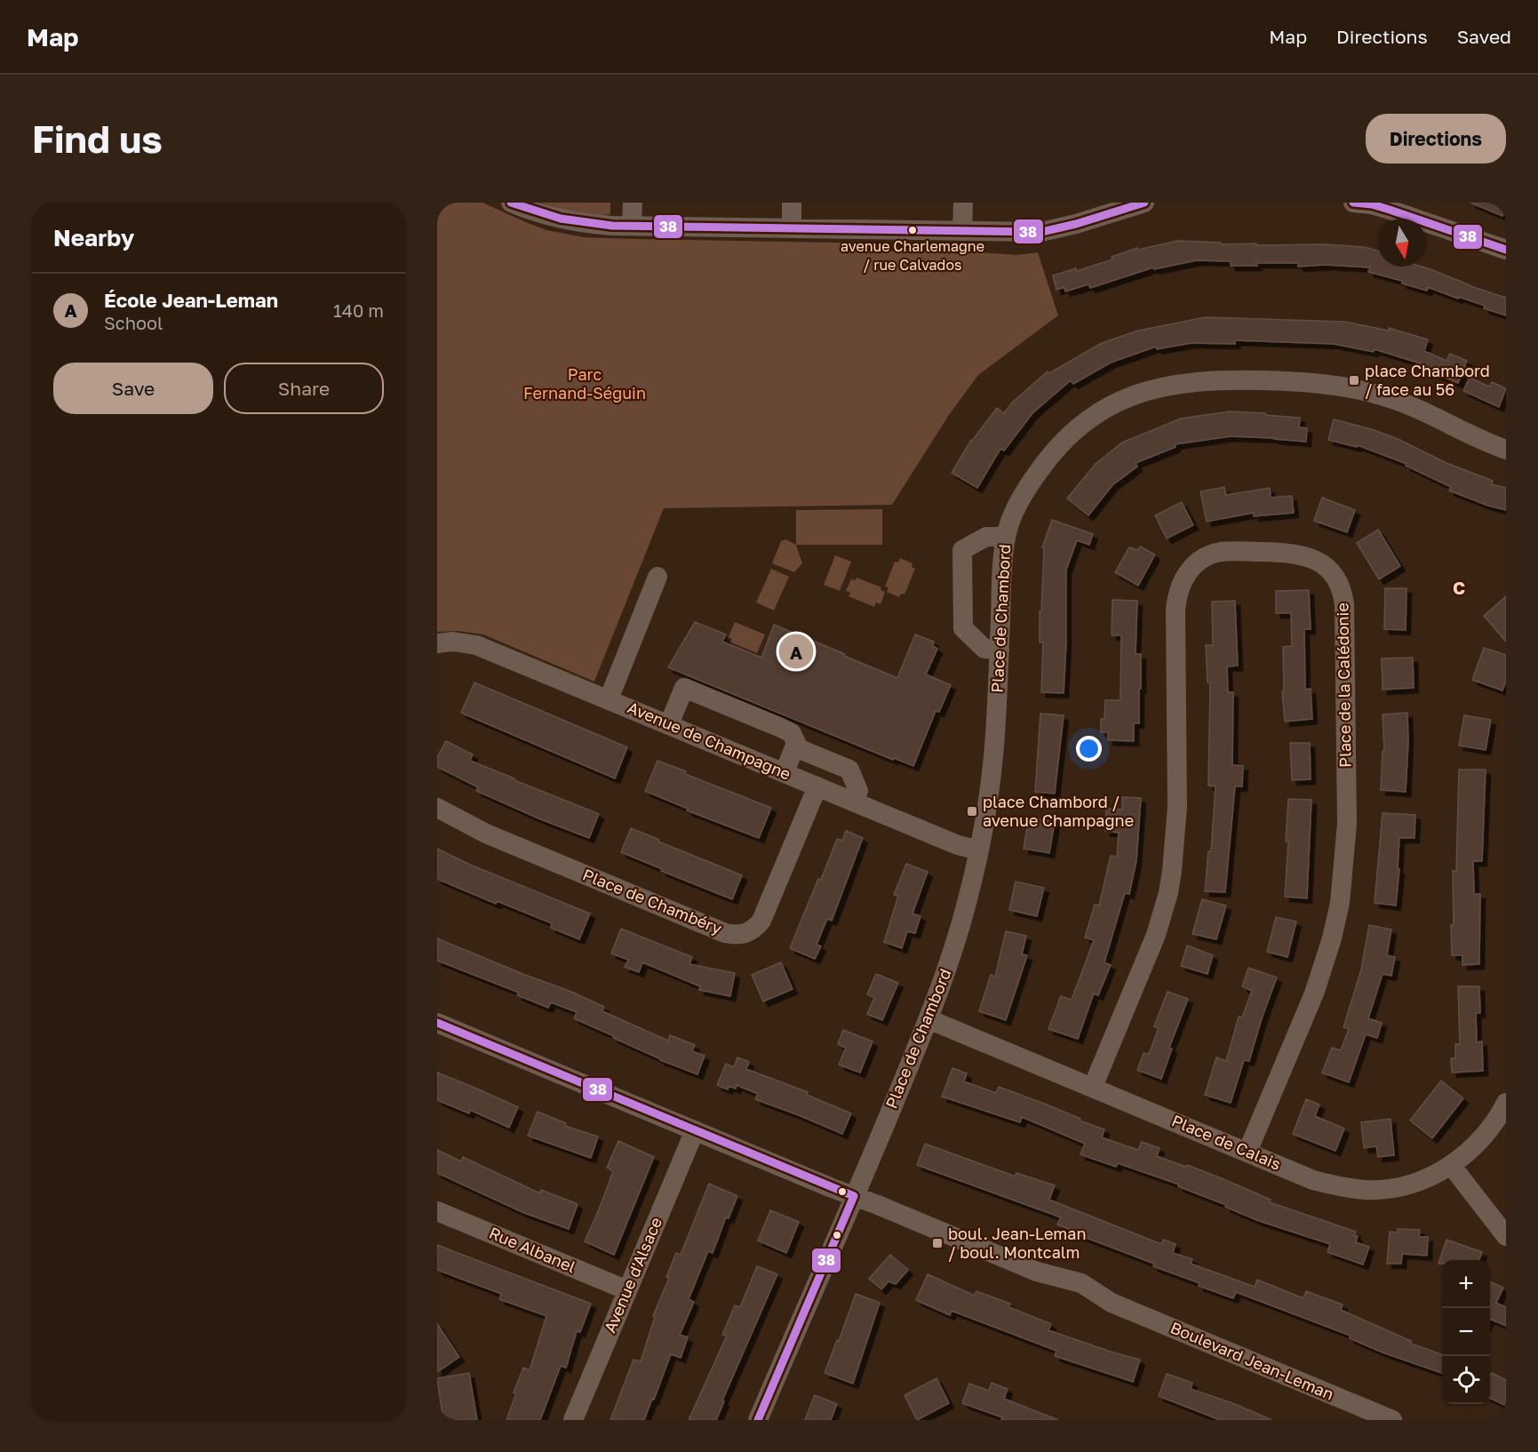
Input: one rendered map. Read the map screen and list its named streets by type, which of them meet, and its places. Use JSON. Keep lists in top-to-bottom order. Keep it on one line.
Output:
{"streets":{"street":["Place de Chambord","Place de la Calédonie","Avenue de Champagne","Place de Chambéry","Place de Calais","Rue Albanel","Avenue d'Alsace","Boulevard Jean-Leman"]},"crossings":[["Place de Chambord","Avenue de Champagne"],["Place de Chambord","Place de Calais"],["Place de Chambord","Boulevard Jean-Leman"],["Place de la Calédonie","Place de Calais"],["Avenue de Champagne","Place de Chambéry"],["Rue Albanel","Avenue d'Alsace"],["Avenue d'Alsace","Boulevard Jean-Leman"]],"districts":["C"],"parks":["Parc Fernand-Séguin"],"places":{"other":["avenue Charlemagne / rue Calvados"],"transit":["place Chambord / face au 56","place Chambord / avenue Champagne","boul. Jean-Leman / boul. Montcalm"]},"lines":["transit line 38"],"north":"bottom","page":{"header":"Map","nav":["Map","Directions","Saved"],"buttons":["Directions",["Save","Share"]],"title":"Find us","heading":"Nearby","list":[{"mark":"A","name":"École Jean-Leman","note":"School","value":"140 m"}],"pins":"A","map_buttons":["+","−"]}}
